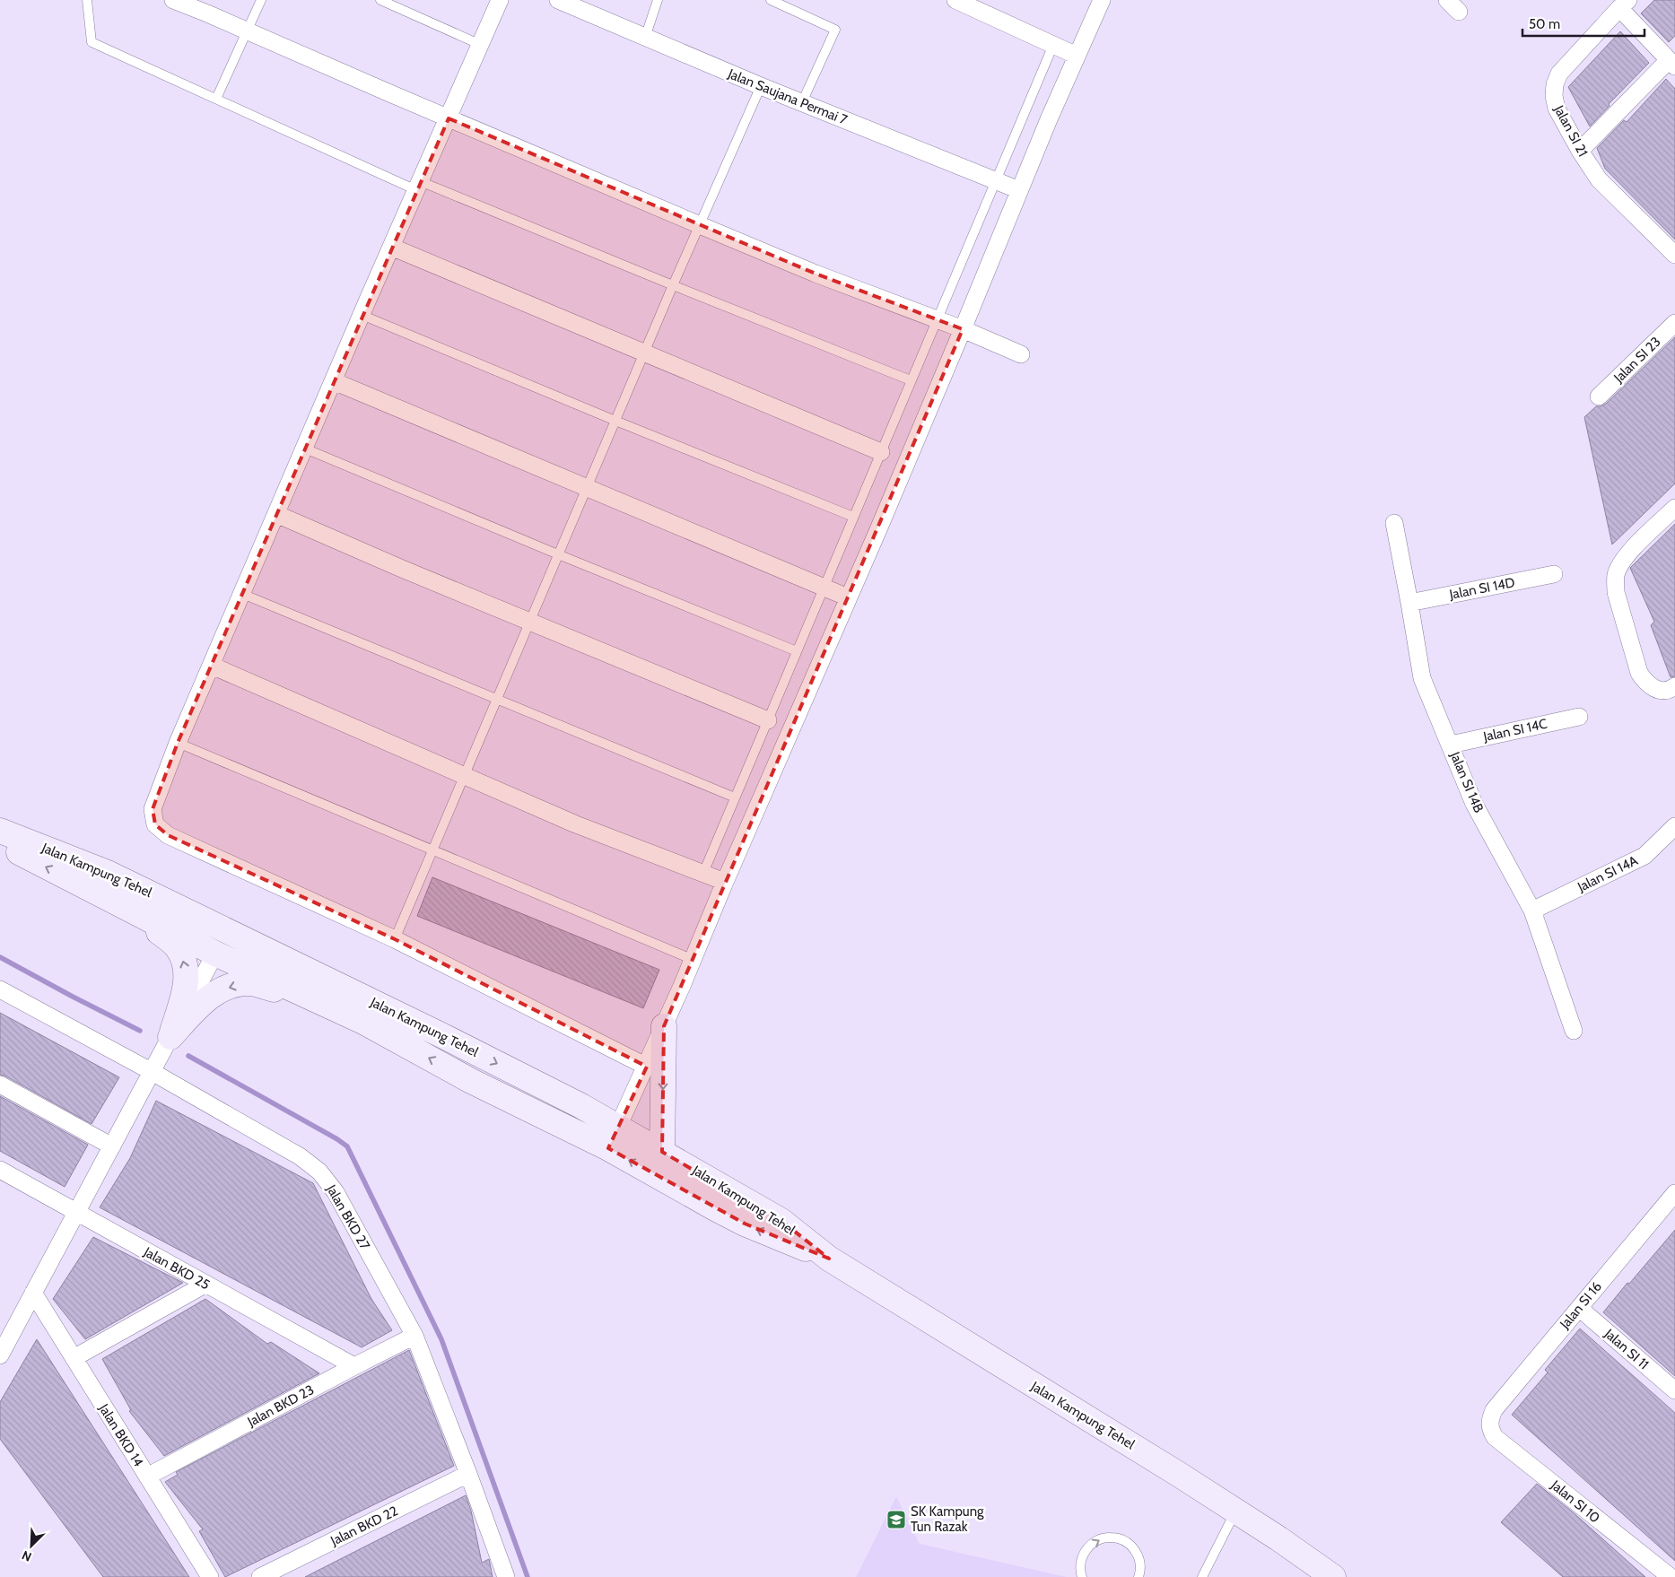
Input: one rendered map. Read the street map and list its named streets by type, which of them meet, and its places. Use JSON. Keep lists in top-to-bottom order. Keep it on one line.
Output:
{"streets":{"main road":["Jalan Kampung Tehel"],"street":["Jalan Saujana Permai 7","Jalan SI 21","Jalan SI 23","Jalan SI 14D","Jalan SI 14C","Jalan SI 14B","Jalan SI 14A","Jalan BKD 27","Jalan BKD 25","Jalan SI 16","Jalan SI 11","Jalan BKD 23","Jalan BKD 14","Jalan SI 10","Jalan BKD 22"]},"crossings":[["Jalan SI 14D","Jalan SI 14B"],["Jalan SI 14C","Jalan SI 14B"],["Jalan SI 14B","Jalan SI 14A"],["Jalan BKD 27","Jalan BKD 23"],["Jalan BKD 27","Jalan BKD 22"],["Jalan BKD 25","Jalan BKD 23"],["Jalan SI 16","Jalan SI 11"],["Jalan SI 16","Jalan SI 10"],["Jalan BKD 23","Jalan BKD 14"]],"places":{"school or university":["SK Kampung Tun Razak"]},"scale_bar":"50 m","north":"bottom left"}
